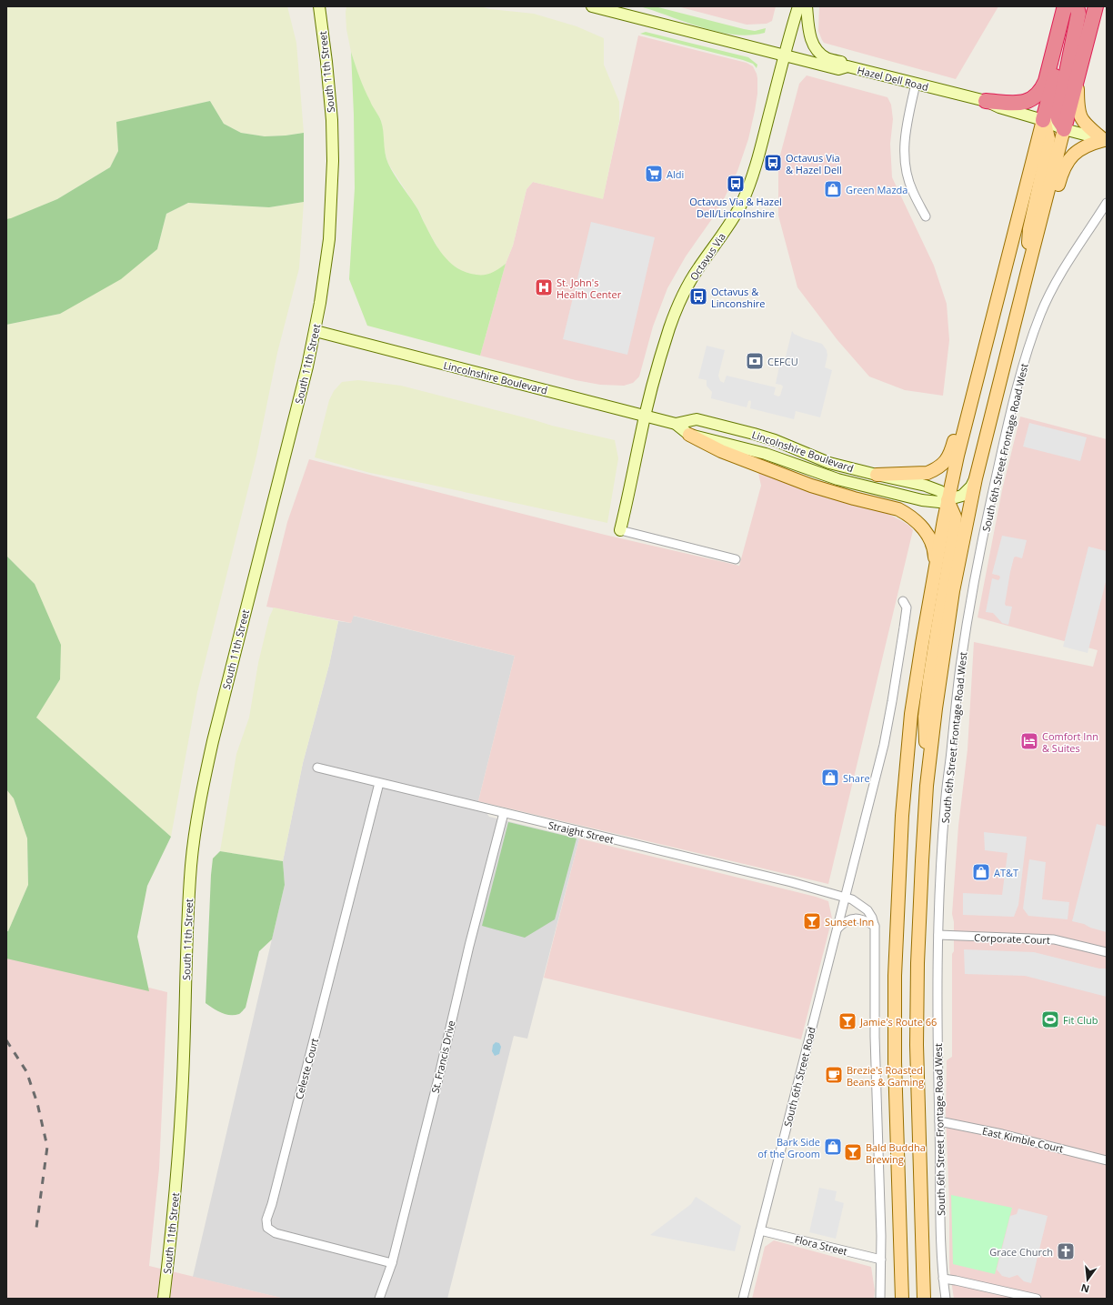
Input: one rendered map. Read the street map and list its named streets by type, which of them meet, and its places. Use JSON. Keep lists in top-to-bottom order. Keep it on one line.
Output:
{"streets":{"street":["South 11th Street","Hazel Dell Road","Octavus Via","Lincolnshire Boulevard","South 6th Street Frontage Road West","Straight Street","Corporate Court","St. Francis Drive","Celeste Court","South 6th Street Road","East Kimble Court","Flora Street"]},"crossings":[["South 11th Street","Lincolnshire Boulevard"],["Hazel Dell Road","Octavus Via"],["Octavus Via","Lincolnshire Boulevard"],["South 6th Street Frontage Road West","Corporate Court"],["South 6th Street Frontage Road West","East Kimble Court"],["Straight Street","St. Francis Drive"],["Straight Street","Celeste Court"],["Straight Street","South 6th Street Road"],["St. Francis Drive","Celeste Court"],["South 6th Street Road","Flora Street"]],"places":{"bus stop":["Octavus Via & Hazel Dell","Octavus Via & Hazel Dell/Lincolnshire","Octavus & Linconshire"],"supermarket":["Aldi"],"shop":["Green Mazda","Share","AT&T","Bark Side of the Groom"],"hospital":["St. John's Health Center"],"bank":["CEFCU"],"hotel":["Comfort Inn & Suites"],"bar":["Sunset Inn","Jamie's Route 66","Bald Buddha Brewing"],"sports":["Fit Club"],"cafe":["Brezie's Roasted Beans & Gaming"],"church":["Grace Church"]},"north":"bottom"}
